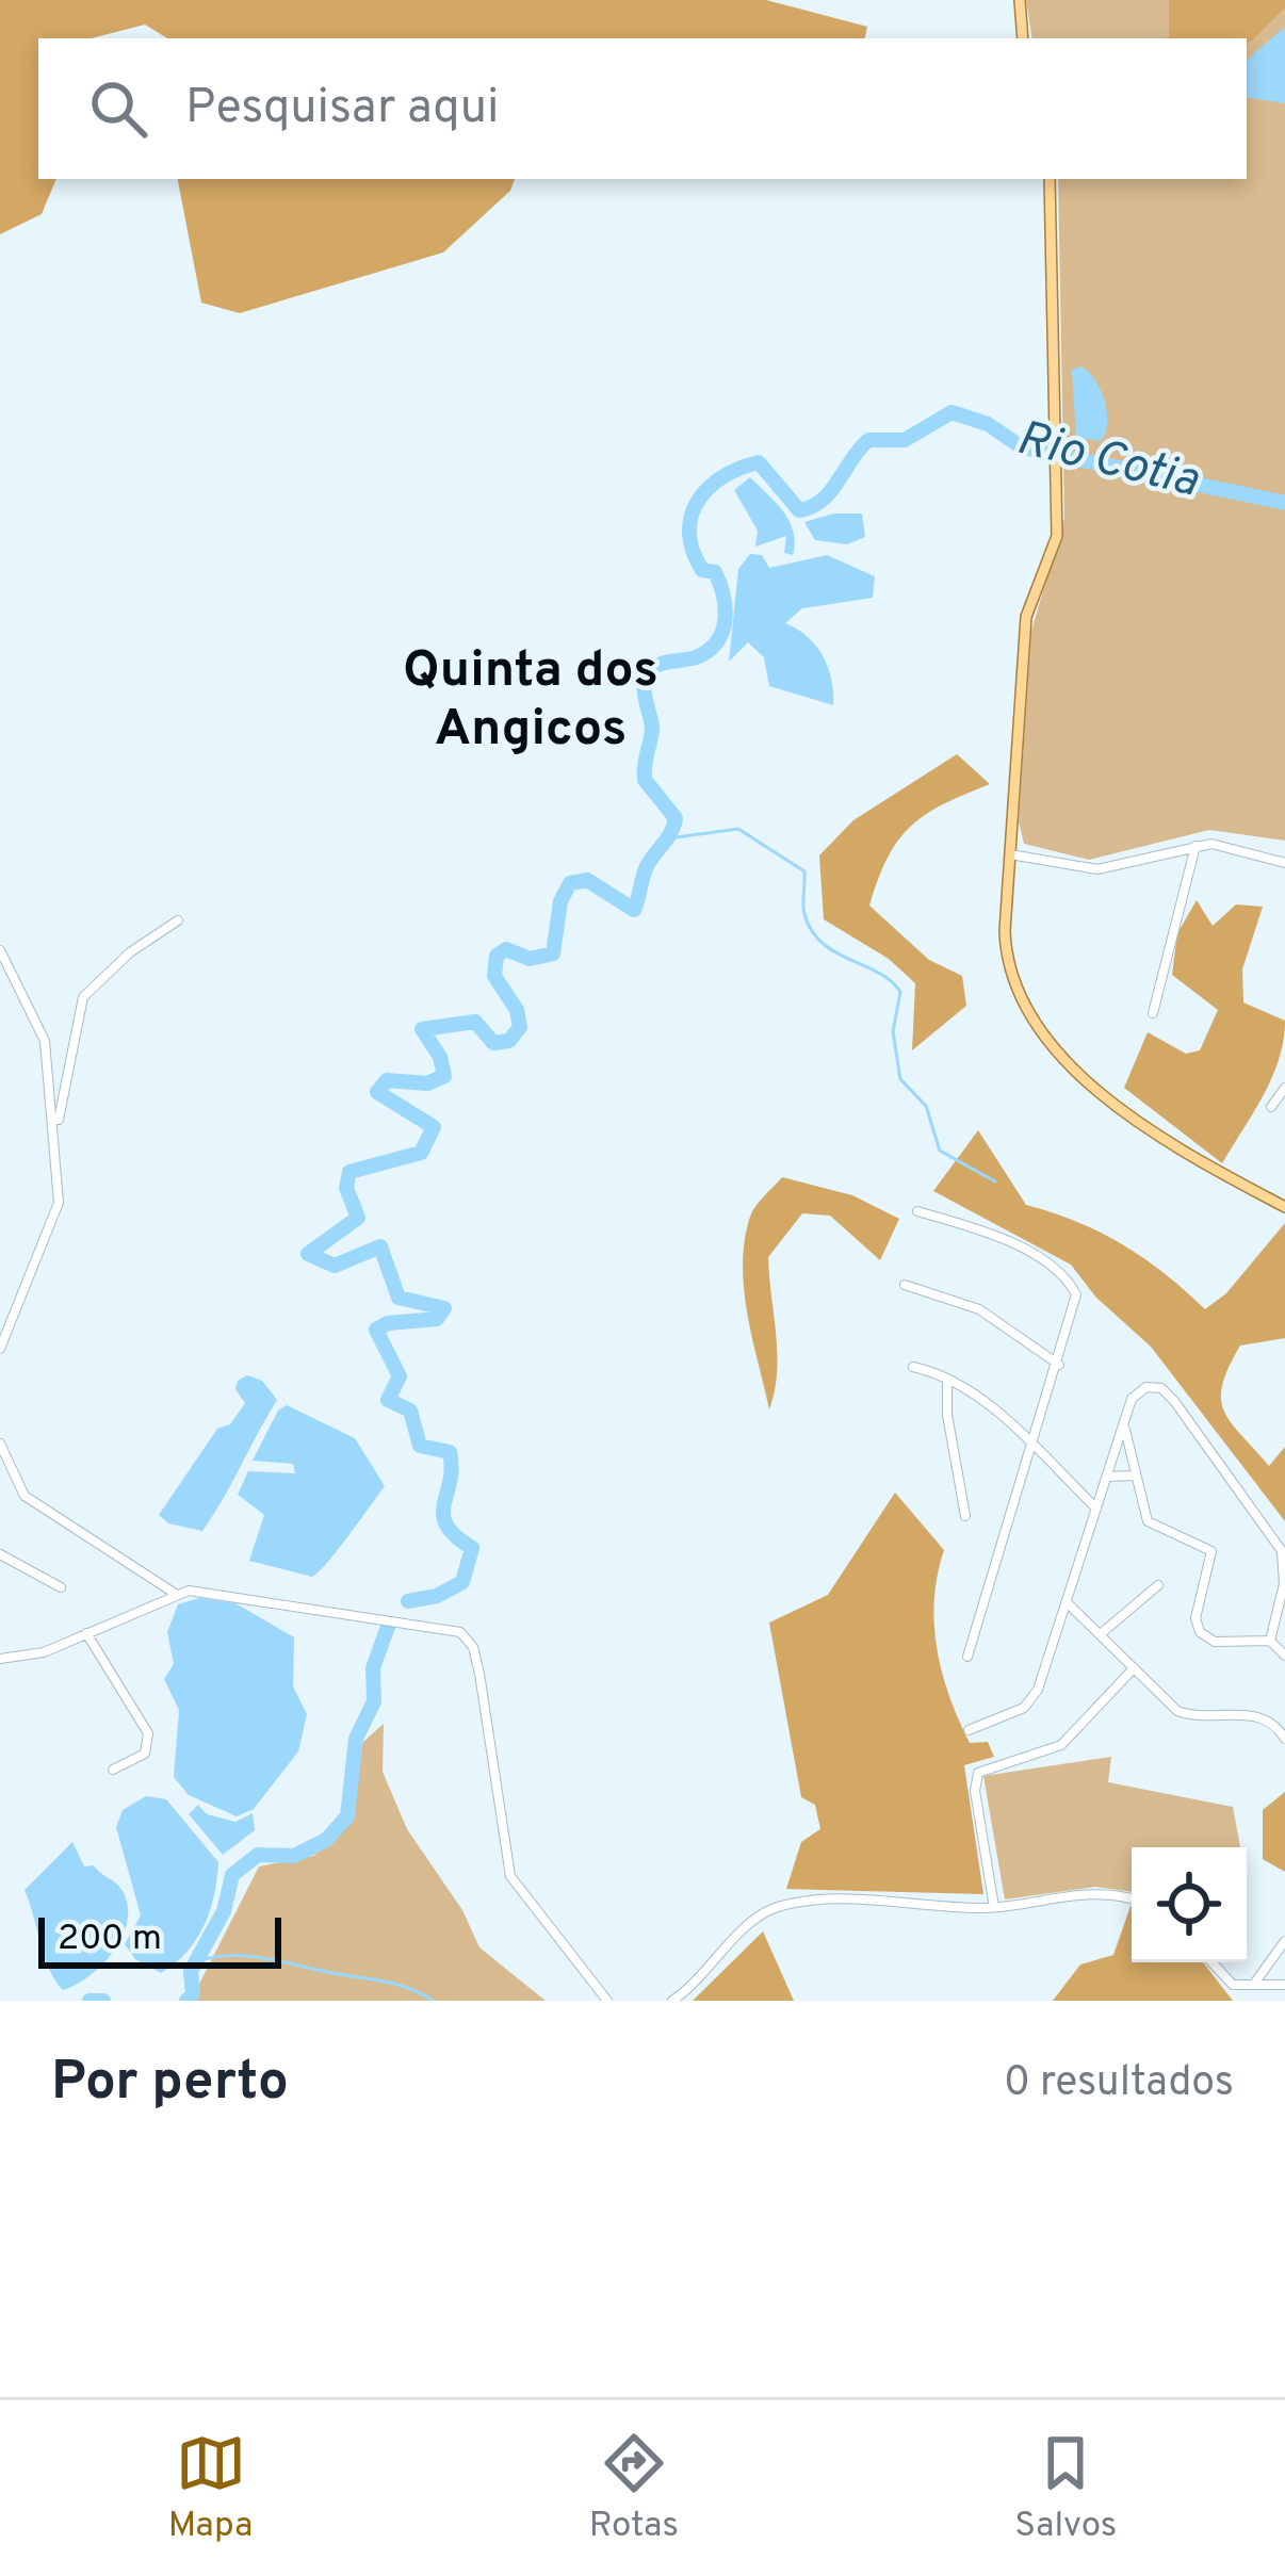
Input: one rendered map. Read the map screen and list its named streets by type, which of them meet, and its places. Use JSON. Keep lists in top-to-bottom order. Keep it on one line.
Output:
{"districts":["Quinta dos Angicos"],"water":["Rio Cotia"],"scale_bar":"200 m","page":{"search":"Pesquisar aqui","scale":"200 m","heading":["Por perto","0 resultados"],"nav":["Mapa","Rotas","Salvos"]}}
